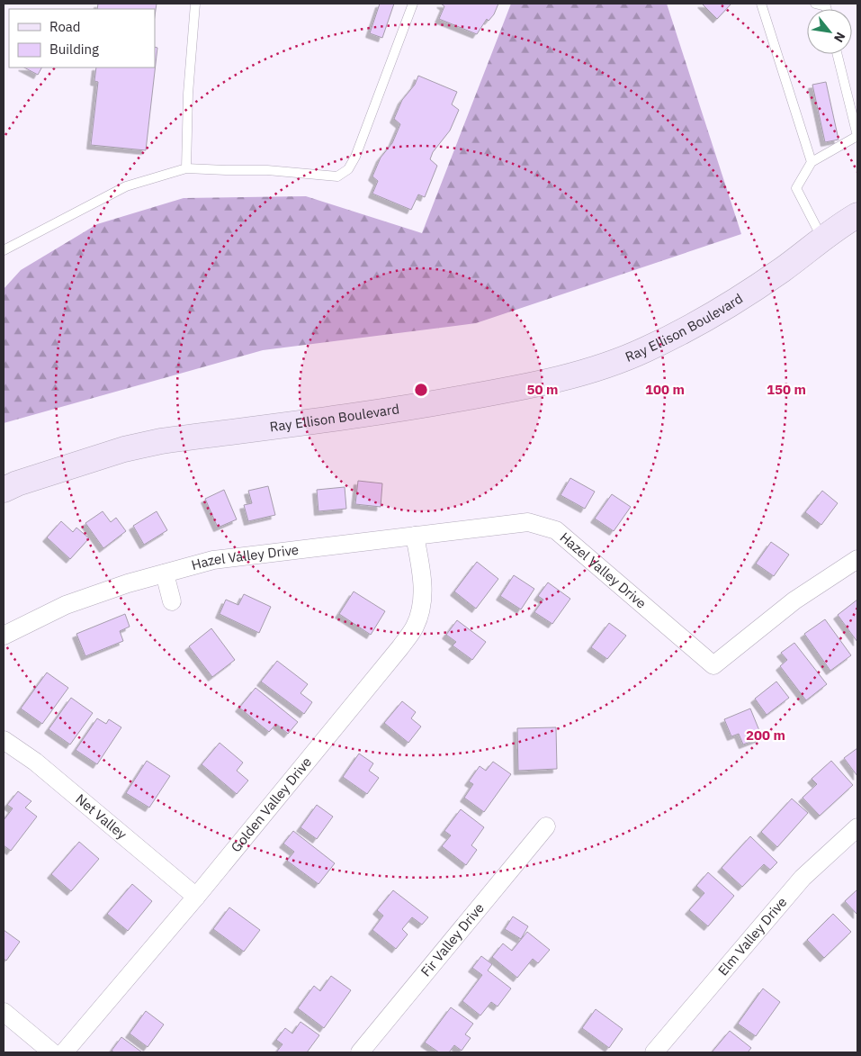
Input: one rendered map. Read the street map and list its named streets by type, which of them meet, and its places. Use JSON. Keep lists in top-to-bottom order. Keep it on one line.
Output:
{"streets":{"main road":["Ray Ellison Boulevard"],"street":["Hazel Valley Drive","Golden Valley Drive","Net Valley","Elm Valley Drive","Fir Valley Drive"]},"crossings":[["Hazel Valley Drive","Golden Valley Drive"],["Golden Valley Drive","Net Valley"]],"legend":["Road","Building"],"north":"bottom right","rings":["50 m","100 m","150 m","200 m"]}
